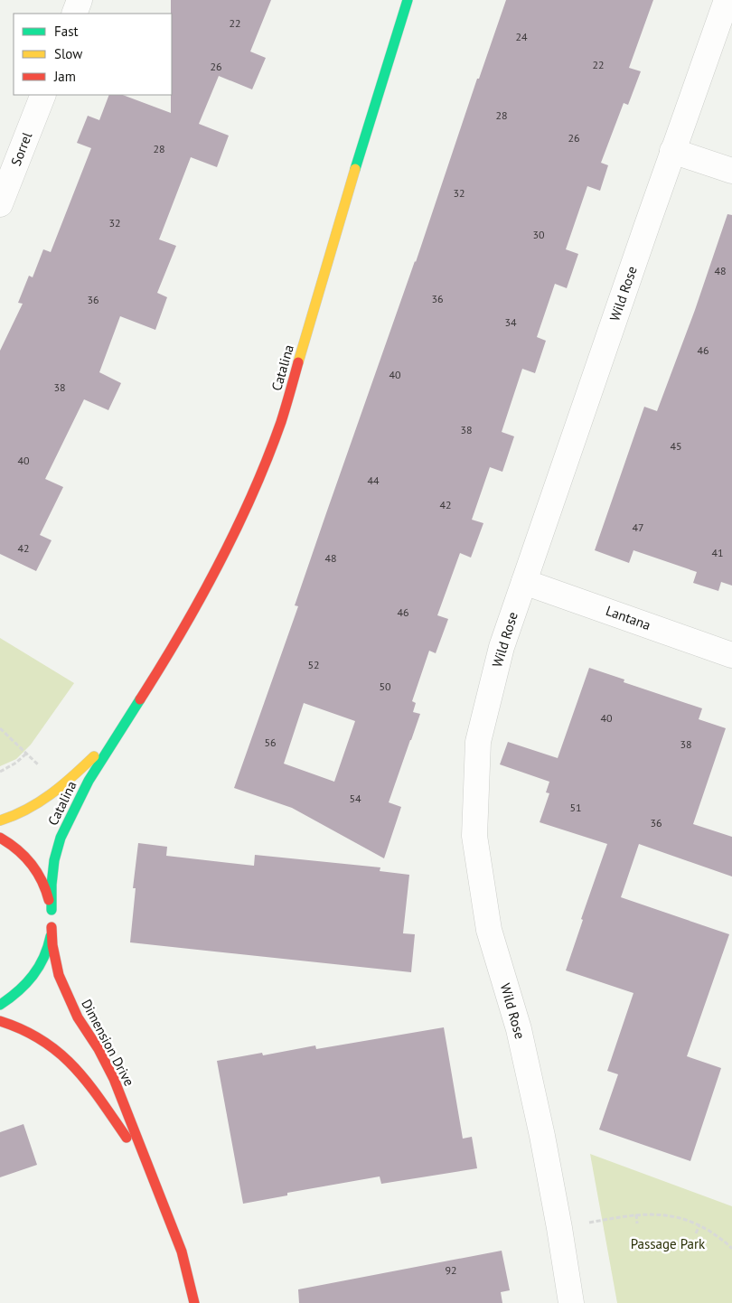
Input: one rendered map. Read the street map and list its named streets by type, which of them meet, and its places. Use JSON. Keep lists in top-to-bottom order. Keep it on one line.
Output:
{"streets":{"street":["Sorrel","Wild Rose","Catalina","Lantana","Dimension Drive"]},"crossings":[["Wild Rose","Lantana"],["Catalina","Dimension Drive"]],"parks":["Passage Park"],"house_numbers":["22","24","22","26","28","26","28","32","32","30","48","36","36","34","46","40","38","38","45","40","44","42","47","42","41","48","46","52","50","40","56","38","54","51","36","92"],"legend":["Fast","Slow","Jam"]}
